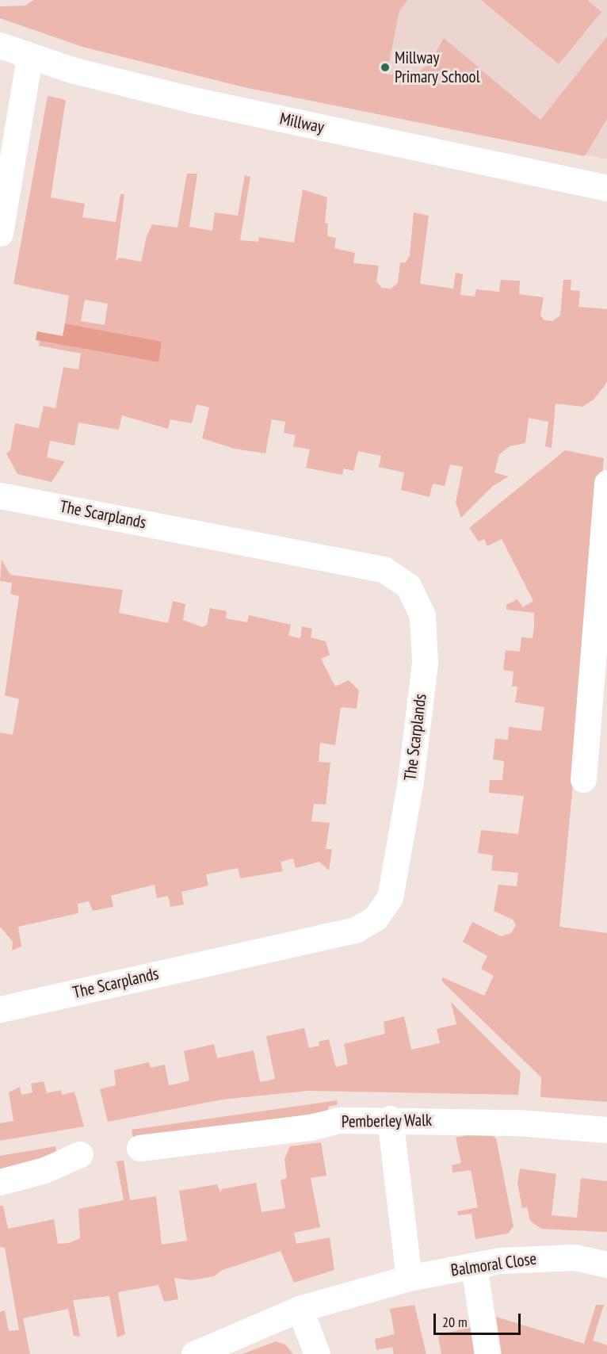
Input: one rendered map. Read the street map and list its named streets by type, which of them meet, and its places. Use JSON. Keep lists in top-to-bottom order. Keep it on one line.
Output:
{"streets":{"street":["Millway","The Scarplands","Pemberley Walk","Balmoral Close"]},"places":["Millway Primary School"],"scale_bar":"20 m"}
